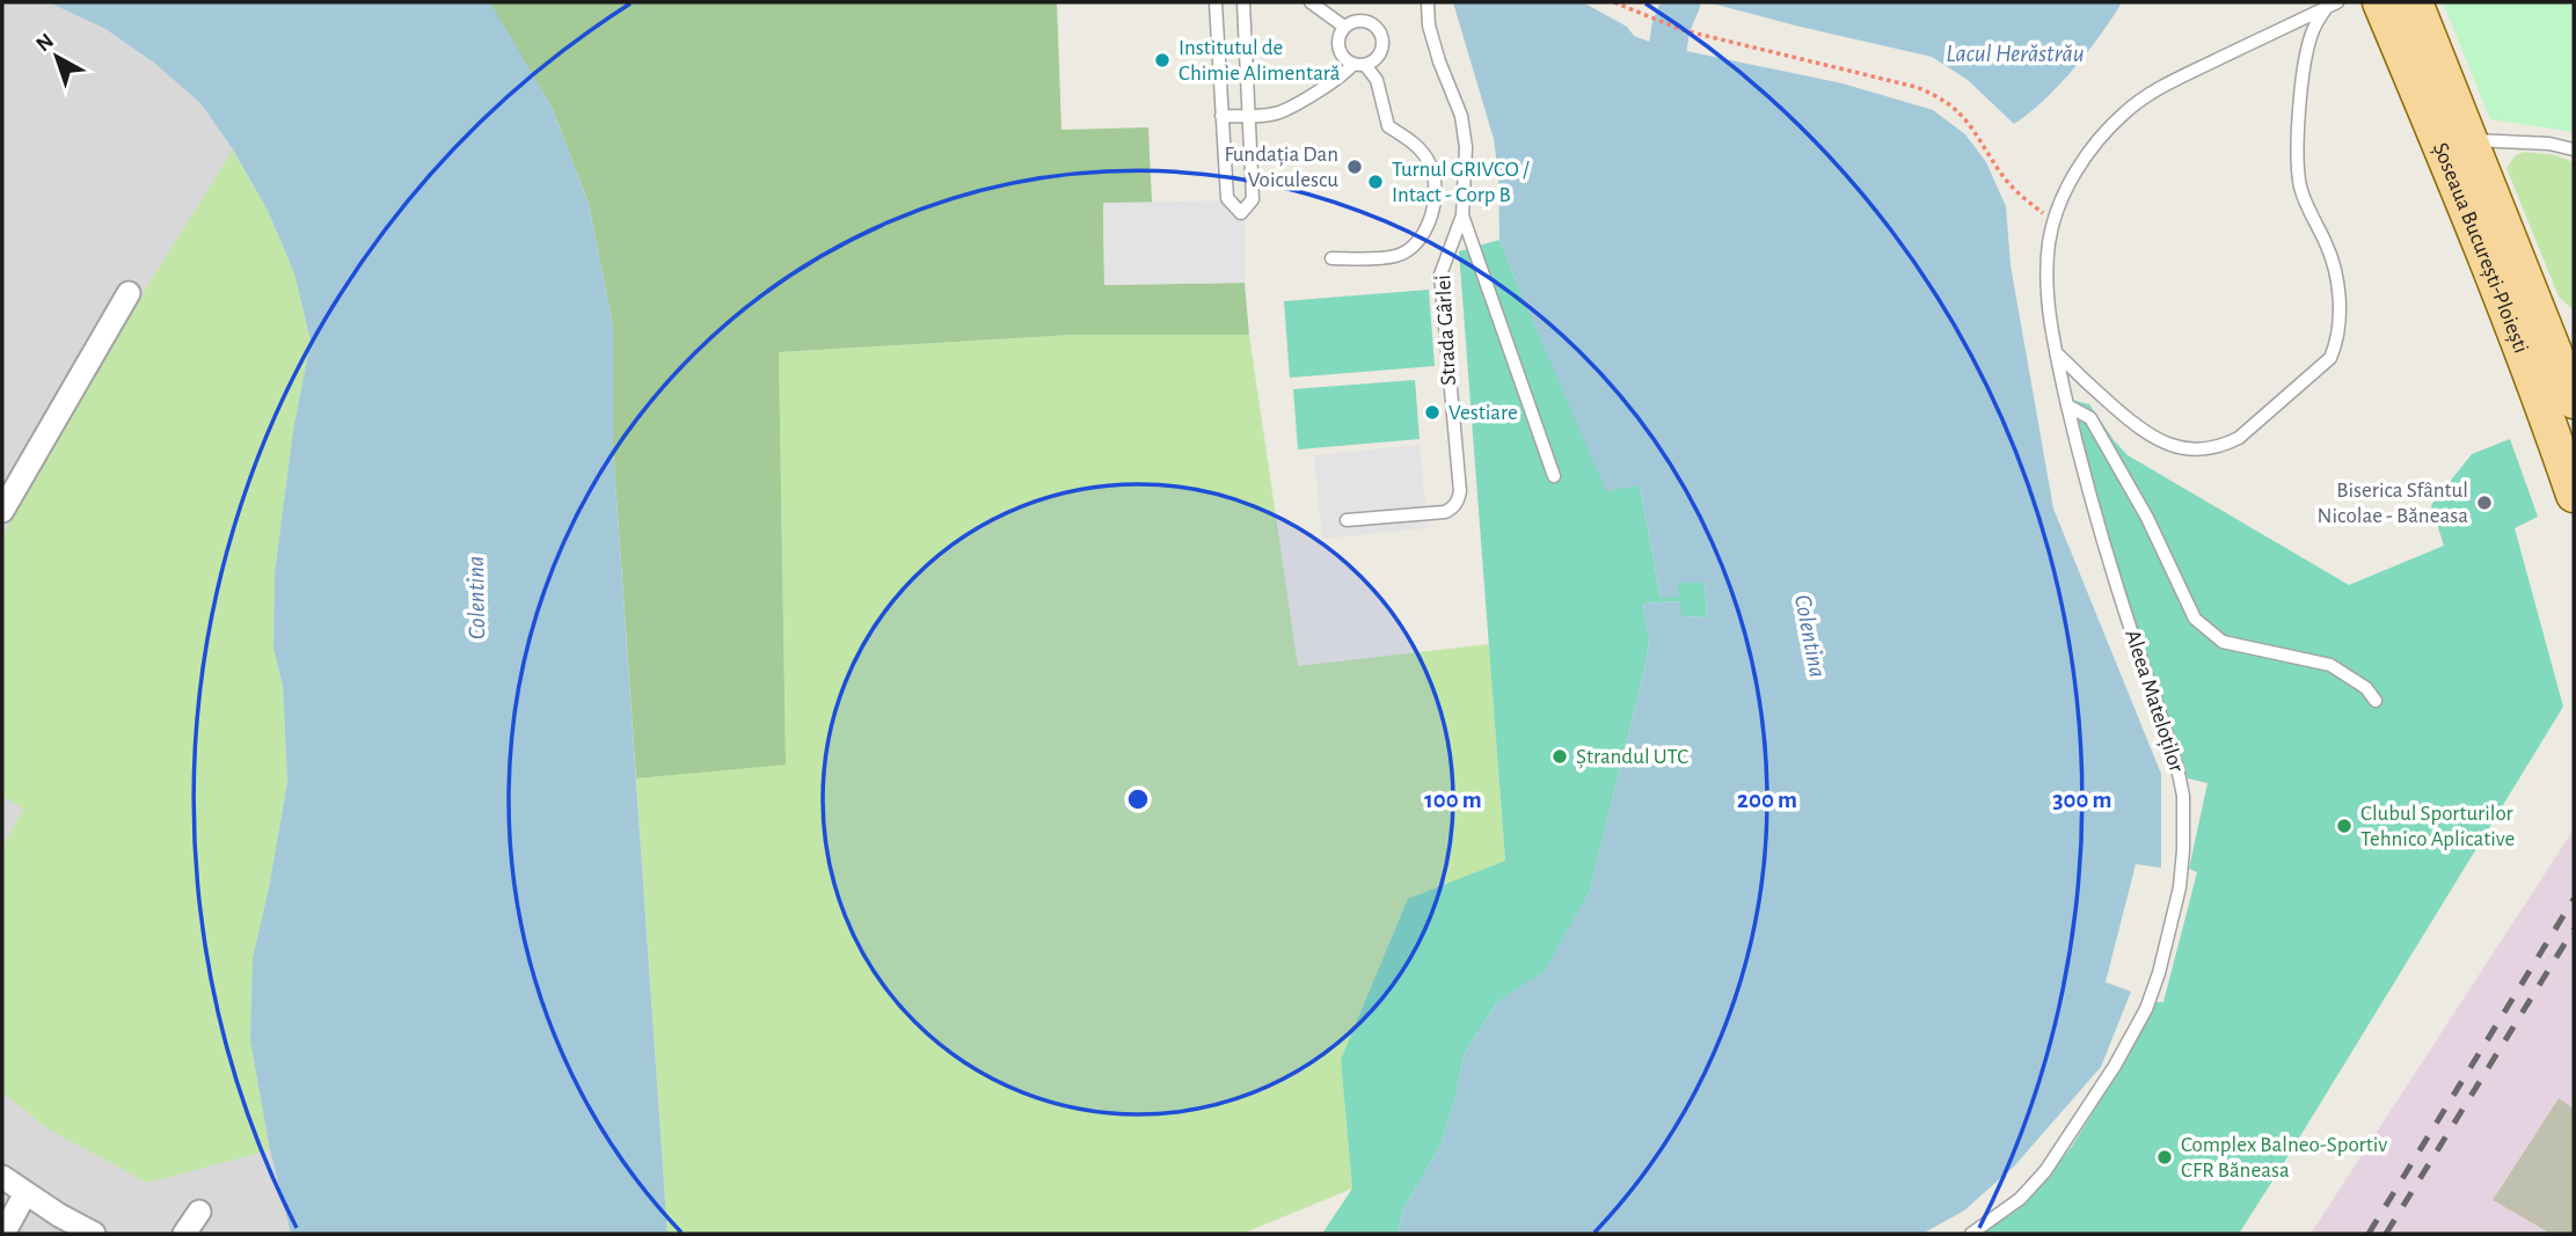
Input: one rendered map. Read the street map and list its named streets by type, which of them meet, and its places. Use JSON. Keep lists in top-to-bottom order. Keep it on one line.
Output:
{"streets":{"main road":["Șoseaua București-Ploiești"],"lane":["Strada Gârlei","Aleea Mateloților"]},"water":["Lacul Herăstrău","Colentina"],"places":["Institutul de Chimie Alimentară","Fundația Dan Voiculescu","Turnul GRIVCO / Intact - Corp B","Vestiare","Biserica Sfântul Nicolae - Băneasa","Ștrandul UTC","Clubul Sporturilor Tehnico Aplicative","Complex Balneo-Sportiv CFR Băneasa"],"north":"top left","rings":["100 m","200 m","300 m"]}
